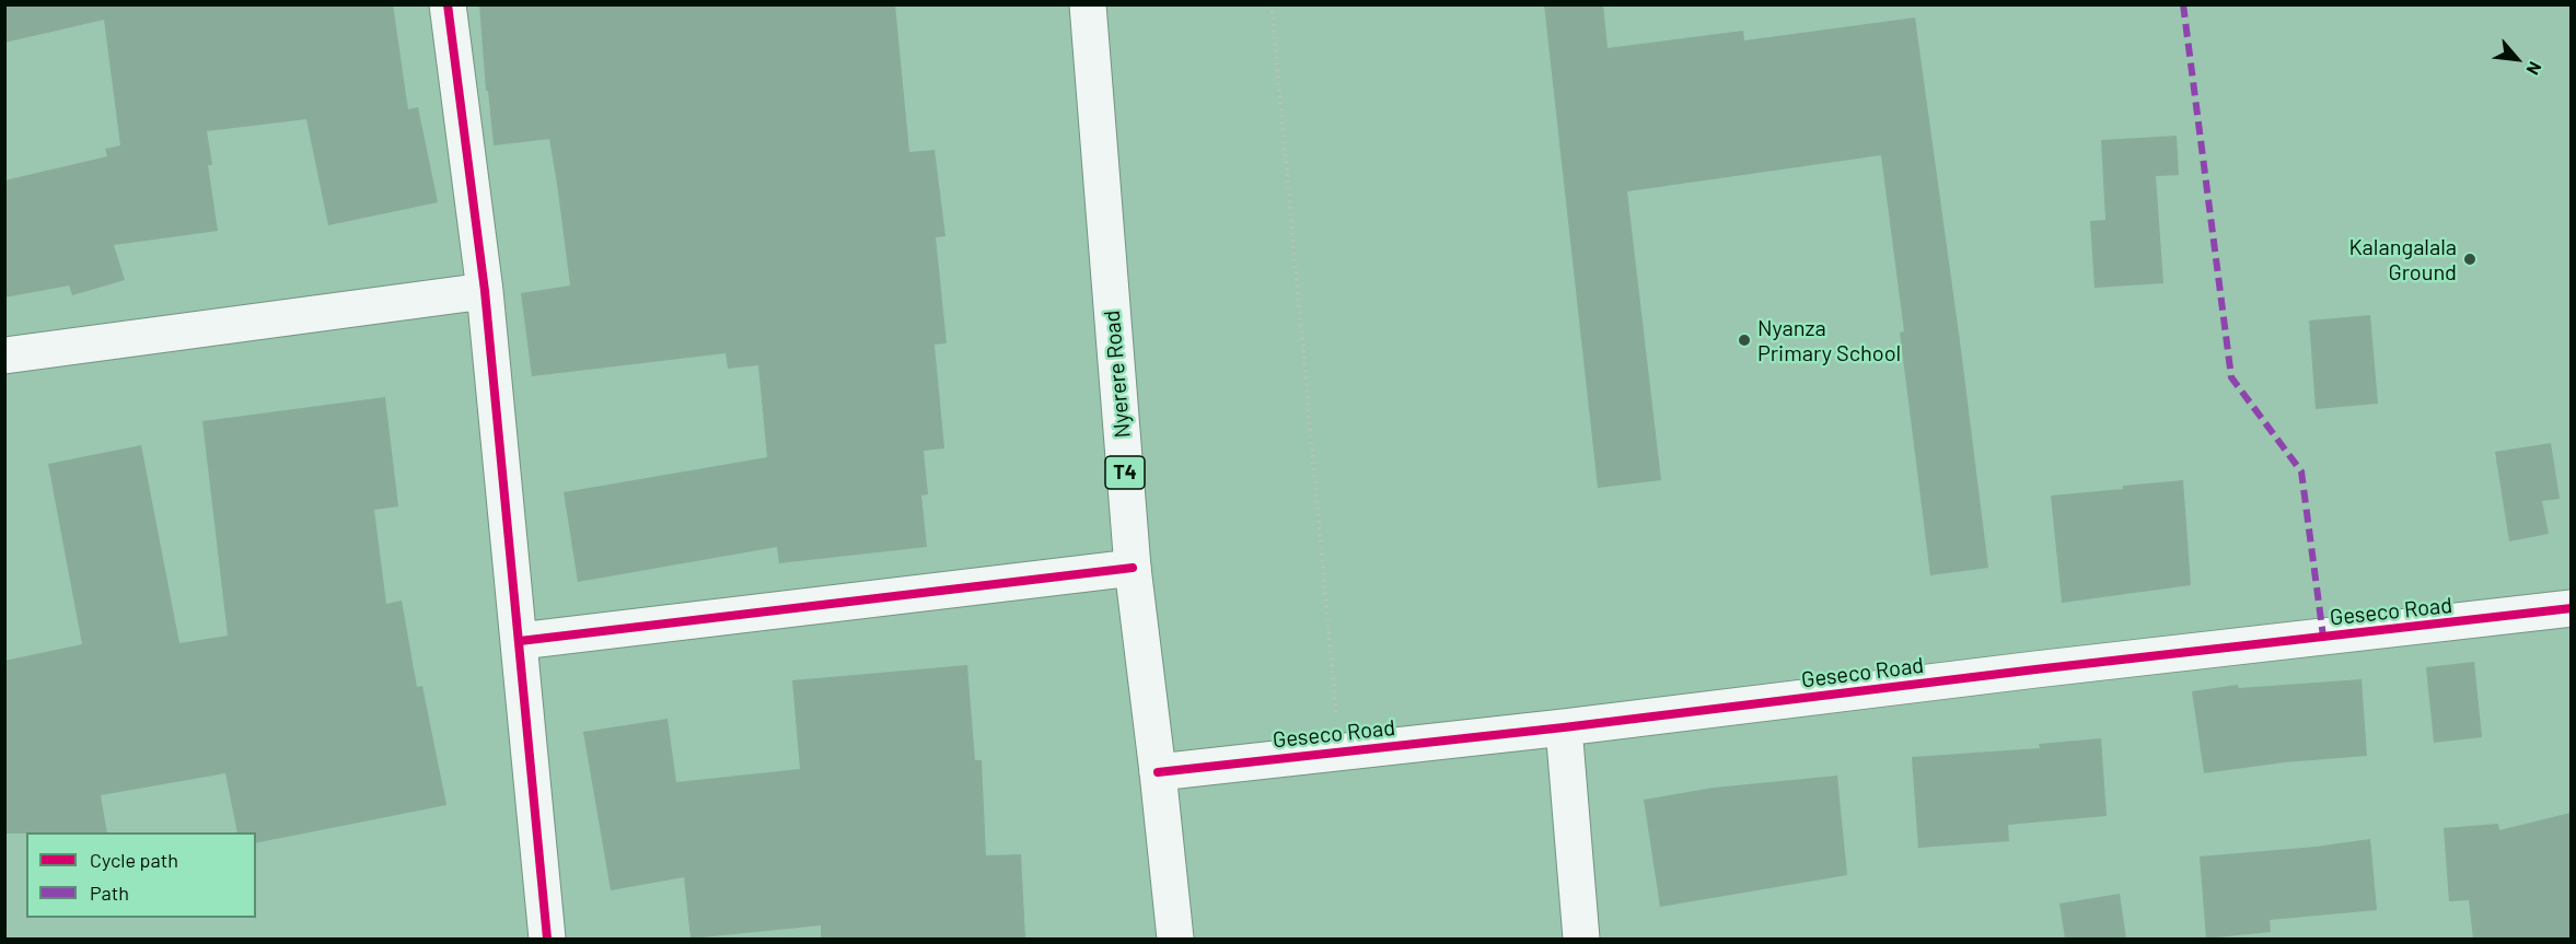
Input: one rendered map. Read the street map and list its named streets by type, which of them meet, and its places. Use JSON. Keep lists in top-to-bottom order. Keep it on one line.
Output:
{"streets":{"main road":["Nyerere Road","T4","Geseco Road"]},"crossings":[["Nyerere Road","Geseco Road"]],"places":["Kalangalala Ground","Nyanza Primary School"],"legend":["Cycle path","Path"],"north":"bottom right"}
